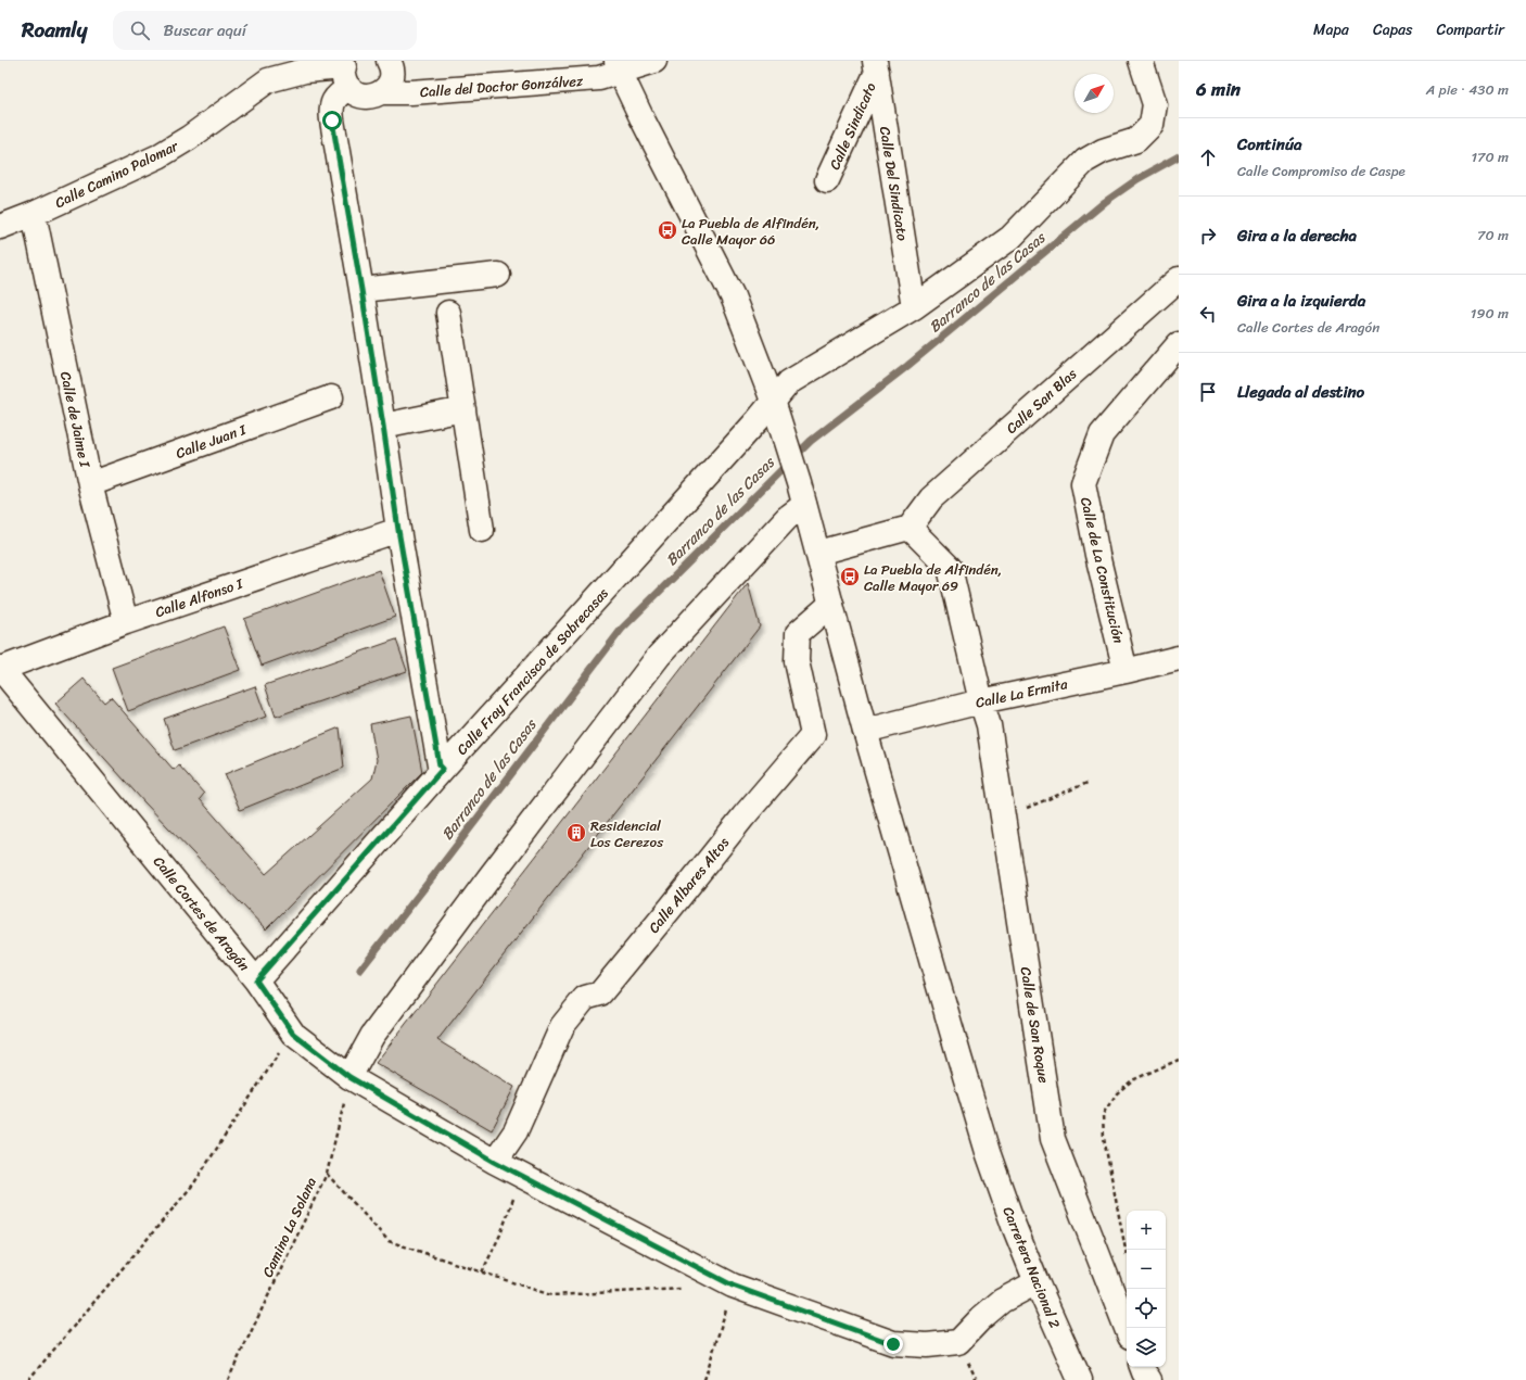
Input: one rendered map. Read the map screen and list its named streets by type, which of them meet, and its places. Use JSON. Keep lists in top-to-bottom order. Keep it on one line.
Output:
{"streets":{"main road":["Calle del Doctor Gonzálvez","Calle Sindicato","Calle Camino Palomar","Calle Del Sindicato","Calle San Blas","Calle de Jaime I","Calle Juan I","Calle de La Constitución","Calle Alfonso I","Calle Fray Francisco de Sobrecasas","Calle La Ermita","Calle Albares Altos","Calle Cortes de Aragón","Calle de San Roque","Carretera Nacional 2"],"path":["Camino La Solana"]},"crossings":[["Calle del Doctor Gonzálvez","Calle Camino Palomar"],["Calle del Doctor Gonzálvez","Carretera Nacional 2"],["Calle Sindicato","Calle Del Sindicato"],["Calle Camino Palomar","Calle de Jaime I"],["Calle Del Sindicato","Calle Fray Francisco de Sobrecasas"],["Calle San Blas","Calle de San Roque"],["Calle de Jaime I","Calle Juan I"],["Calle de Jaime I","Calle Alfonso I"],["Calle de La Constitución","Calle La Ermita"],["Calle Alfonso I","Calle Cortes de Aragón"],["Calle Fray Francisco de Sobrecasas","Calle Cortes de Aragón"],["Calle Fray Francisco de Sobrecasas","Carretera Nacional 2"],["Calle La Ermita","Calle de San Roque"],["Calle La Ermita","Carretera Nacional 2"],["Calle Albares Altos","Calle Cortes de Aragón"],["Calle Albares Altos","Carretera Nacional 2"],["Calle Cortes de Aragón","Camino La Solana"],["Calle Cortes de Aragón","Carretera Nacional 2"]],"water":["Barranco de las Casas"],"places":{"bus stop":["La Puebla de Alfindén, Calle Mayor 66","La Puebla de Alfindén, Calle Mayor 69"],"building":["Residencial Los Cerezos"]},"north":"top right","page":{"header":"Roamly","search":"Buscar aquí","nav":["Mapa","Capas","Compartir"],"heading":["6 min","A pie · 430 m"],"list":[["Continúa","Calle Compromiso de Caspe","170 m"],["Gira a la derecha","70 m"],["Gira a la izquierda","Calle Cortes de Aragón","190 m"],"Llegada al destino"],"map_buttons":["+","−"]}}
